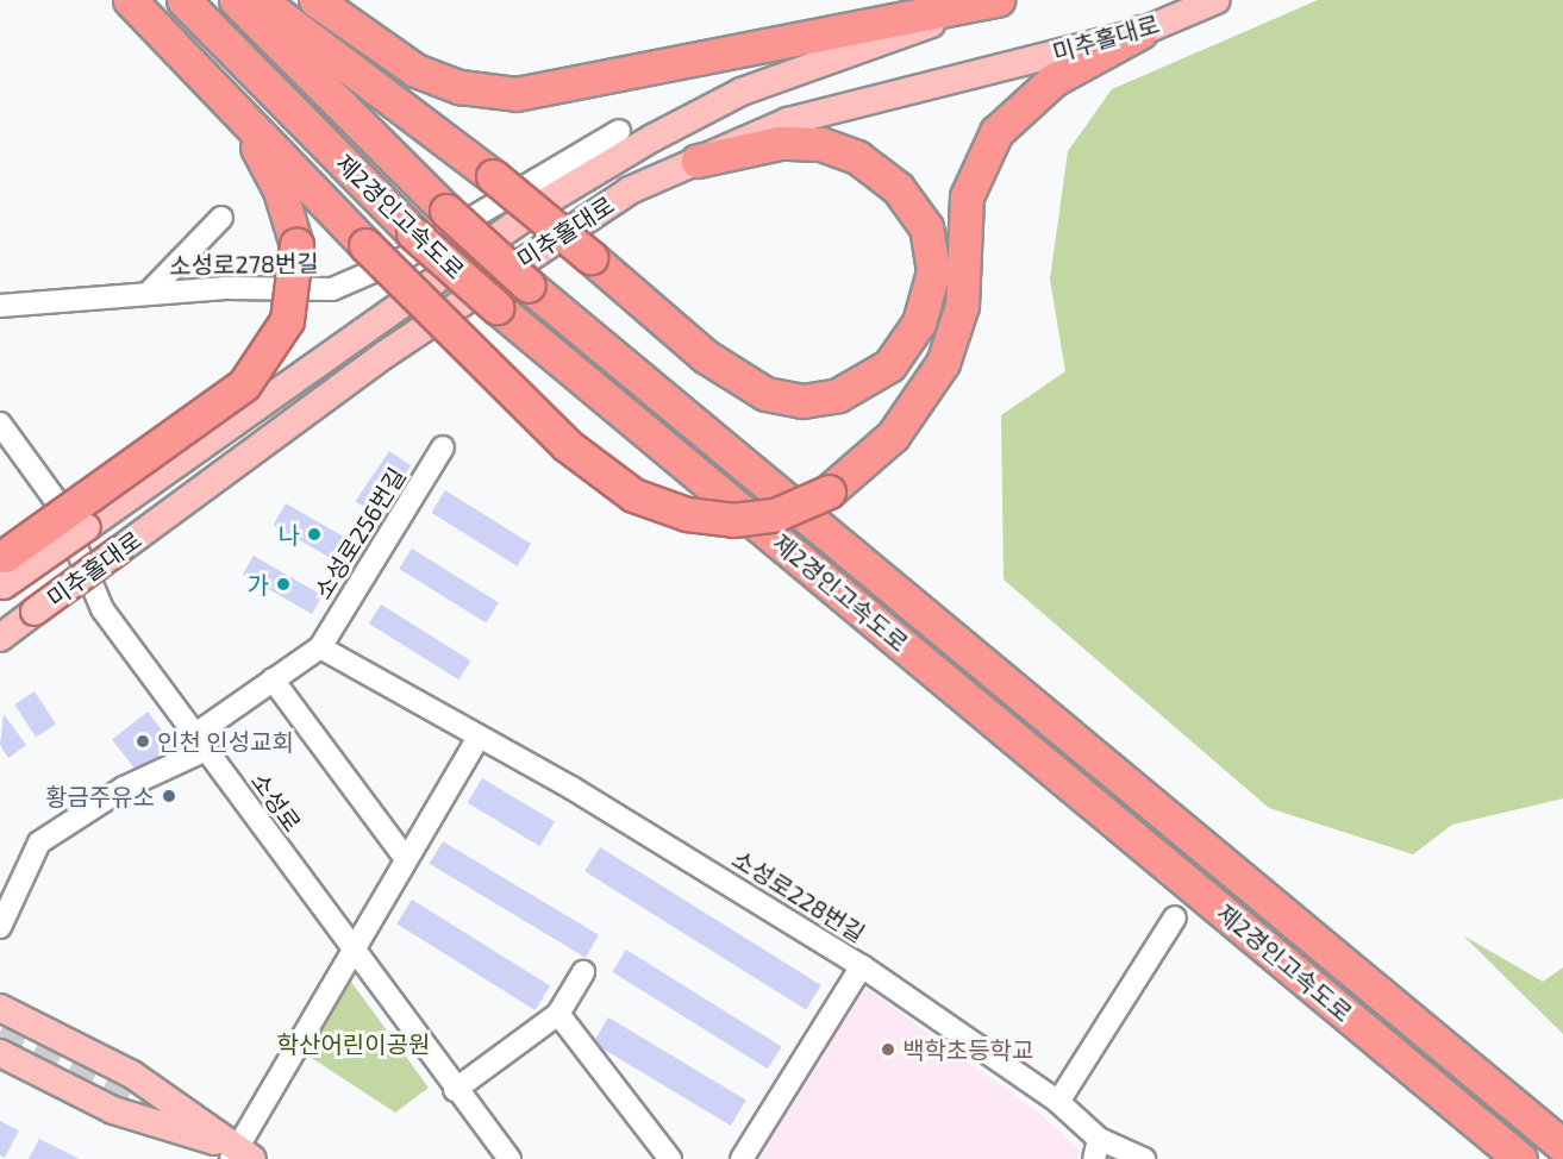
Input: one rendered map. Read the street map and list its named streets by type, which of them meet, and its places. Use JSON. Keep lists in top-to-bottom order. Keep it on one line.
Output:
{"streets":{"highway":["제2경인고속도로"],"main road":["미추홀대로"],"street":["소성로278번길","소성로256번길","소성로","소성로228번길"]},"crossings":[["소성로256번길","소성로"]],"parks":["학산어린이공원"],"places":["나","가","인천 인성교회","황금주유소","백학초등학교"]}
